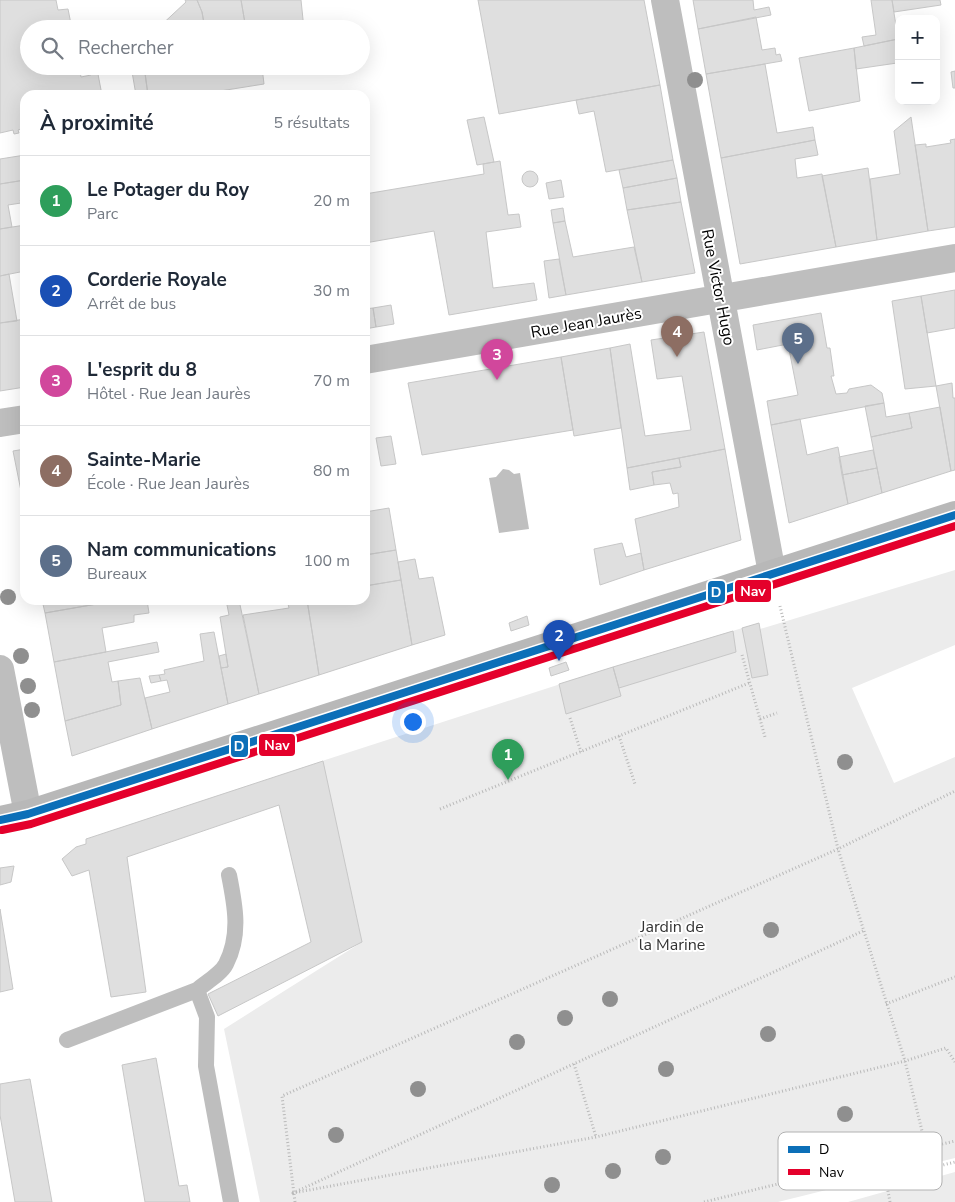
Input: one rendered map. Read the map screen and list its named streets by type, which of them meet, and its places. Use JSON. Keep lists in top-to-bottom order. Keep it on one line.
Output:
{"streets":{"street":["Rue Victor Hugo","Rue Jean Jaurès"]},"crossings":[["Rue Victor Hugo","Rue Jean Jaurès"]],"parks":["Jardin de la Marine"],"lines":["transit line D","transit line Nav"],"legend":["D","Nav"],"page":{"map_buttons":["+","−"],"search":"Rechercher","heading":["À proximité","5 résultats"],"list":[{"mark":"1","name":"Le Potager du Roy","note":"Parc","value":"20 m"},{"mark":"2","name":"Corderie Royale","note":"Arrêt de bus","value":"30 m"},{"mark":"3","name":"L'esprit du 8","note":"Hôtel · Rue Jean Jaurès","value":"70 m"},{"mark":"4","name":"Sainte-Marie","note":"École · Rue Jean Jaurès","value":"80 m"},{"mark":"5","name":"Nam communications","note":"Bureaux","value":"100 m"}],"pins":["4","5","3","2","1"]}}
